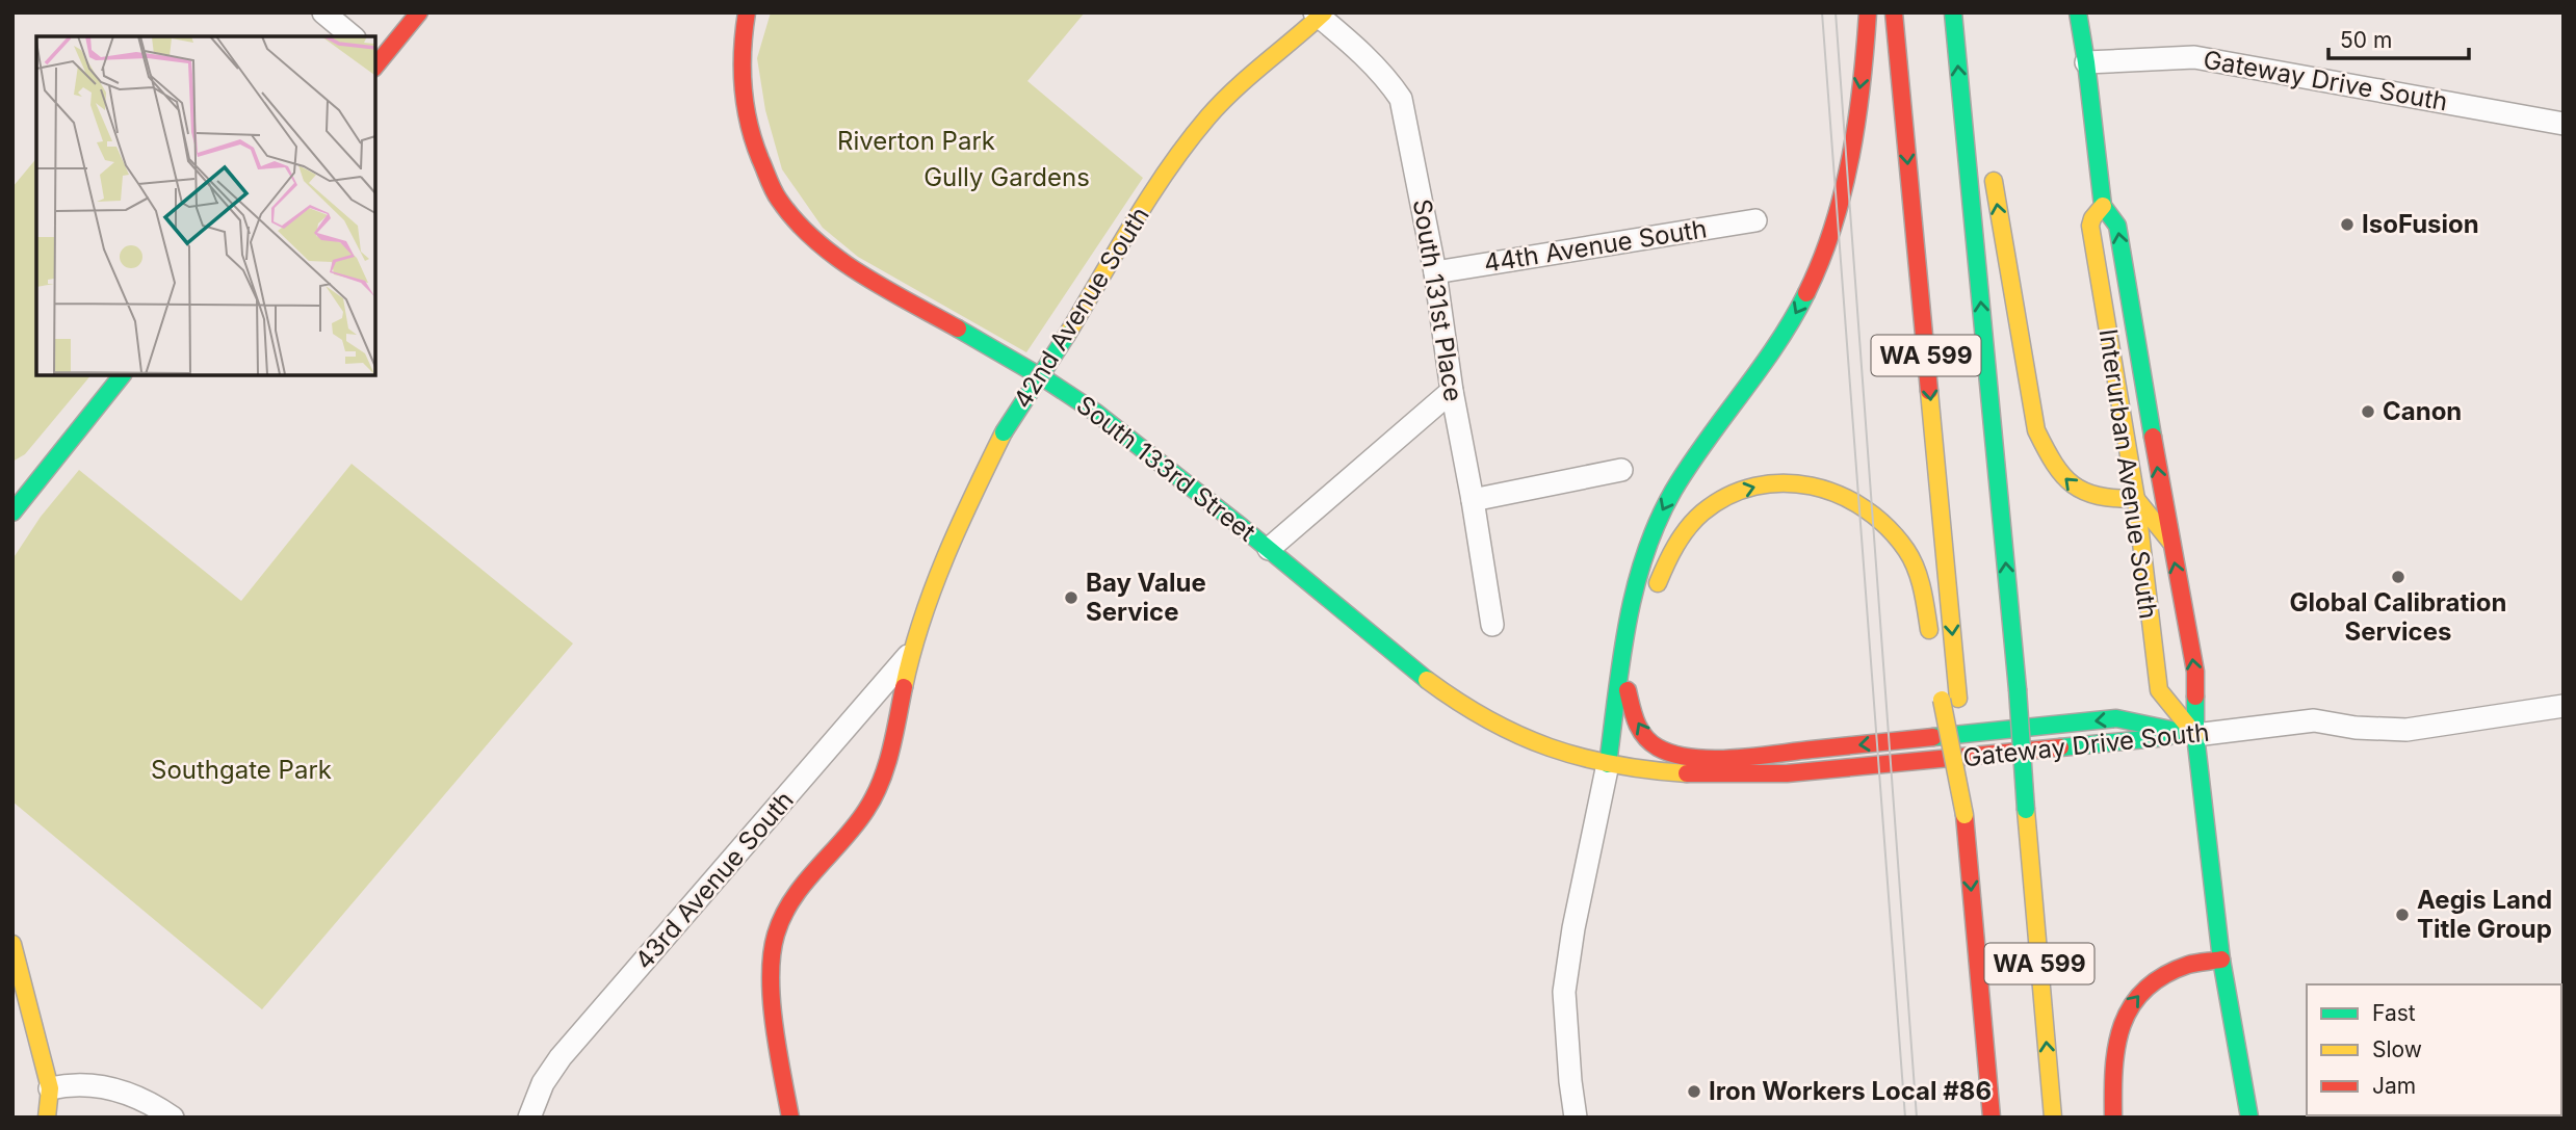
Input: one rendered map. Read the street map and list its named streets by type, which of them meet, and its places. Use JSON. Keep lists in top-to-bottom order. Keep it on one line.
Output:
{"streets":{"main road":["Gateway Drive South","42nd Avenue South","WA 599","South 133rd Street","Interurban Avenue South"],"street":["44th Avenue South","South 131st Place","43rd Avenue South"]},"crossings":[["Gateway Drive South","South 133rd Street"],["Gateway Drive South","Interurban Avenue South"],["44th Avenue South","South 131st Place"],["South 131st Place","42nd Avenue South"],["42nd Avenue South","43rd Avenue South"]],"parks":["Riverton Park","Gully Gardens","Southgate Park"],"places":["IsoFusion","Canon","Global Calibration Services","Bay Value Service","Aegis Land Title Group","Iron Workers Local #86"],"legend":["Fast","Slow","Jam"],"scale_bar":"50 m"}
